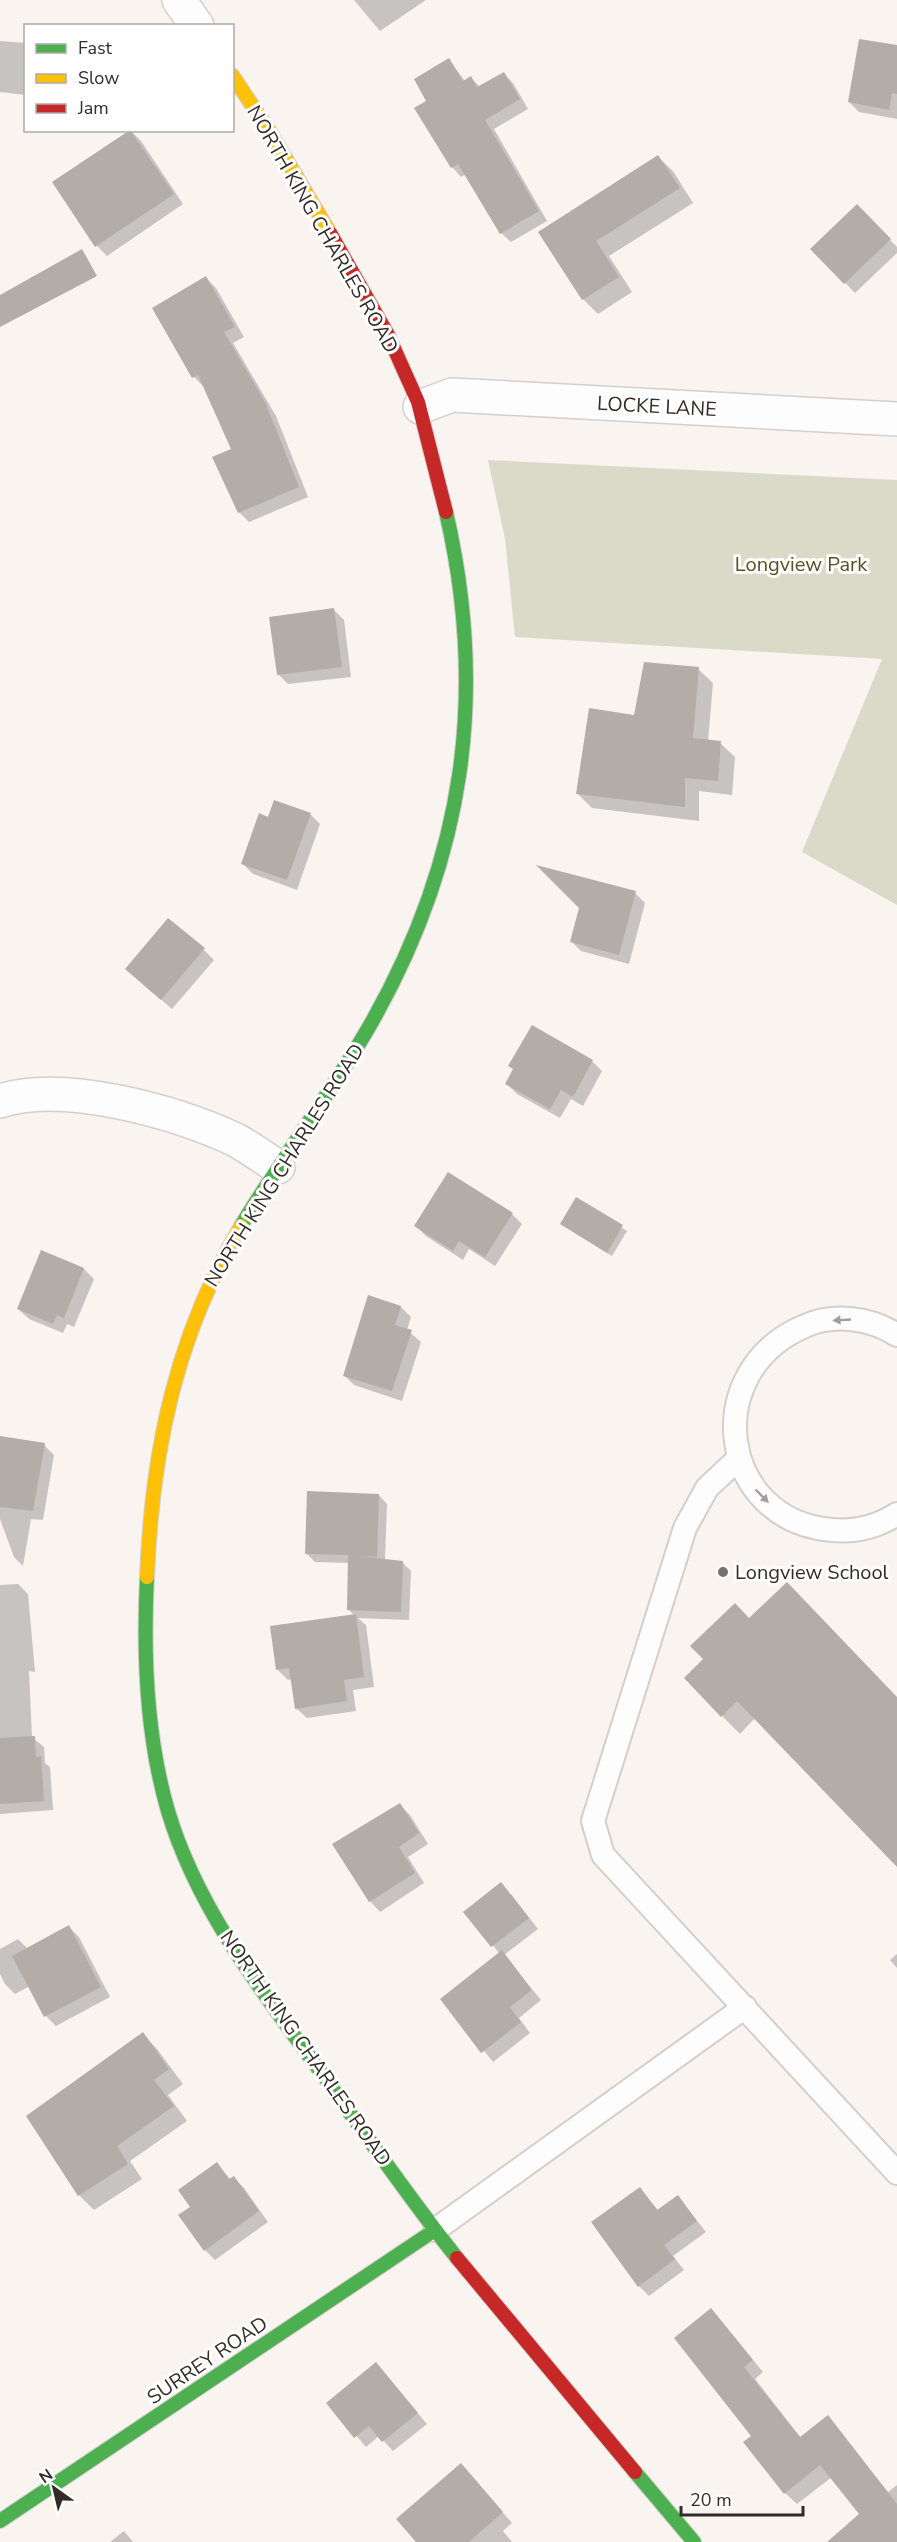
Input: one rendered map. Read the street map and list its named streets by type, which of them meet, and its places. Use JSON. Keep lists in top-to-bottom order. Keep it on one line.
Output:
{"streets":{"street":["NORTH KING CHARLES ROAD","LOCKE LANE","SURREY ROAD"]},"crossings":[["NORTH KING CHARLES ROAD","LOCKE LANE"],["NORTH KING CHARLES ROAD","SURREY ROAD"]],"parks":["Longview Park"],"places":["Longview School"],"legend":["Fast","Slow","Jam"],"scale_bar":"20 m","north":"top left"}
